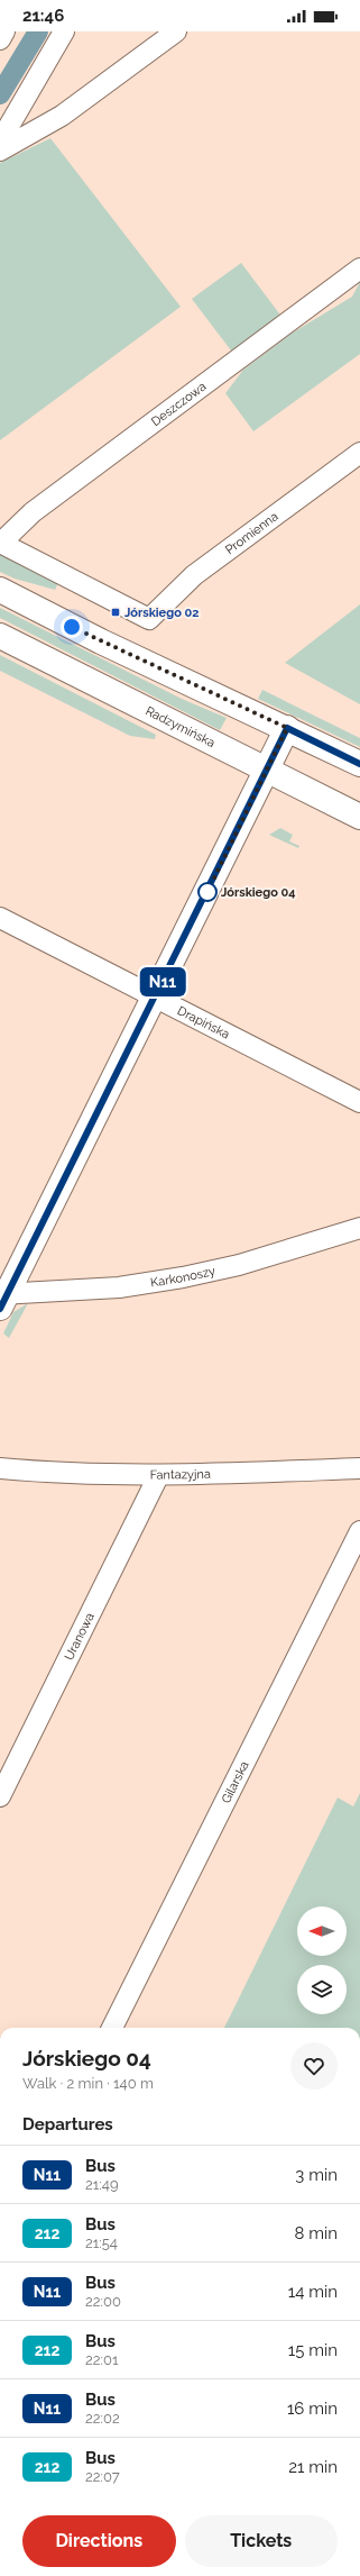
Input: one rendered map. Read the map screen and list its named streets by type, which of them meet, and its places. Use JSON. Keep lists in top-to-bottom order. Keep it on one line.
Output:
{"streets":{"main road":["Radzymińska"],"street":["Deszczowa","Promienna","Drapińska","Karkonoszy","Fantazyjna","Uranowa","Gilarska"]},"crossings":[["Deszczowa","Promienna"],["Fantazyjna","Uranowa"]],"places":{"transit":["Jórskiego 02"],"other":["Jórskiego 04"]},"lines":["bus line N11"],"north":"left","page":{"status":"21:46","on_map":"N11","heading":[["Jórskiego 04","Walk · 2 min · 140 m"],"Departures"],"list":[{"mark":"N11","name":"Bus","note":"21:49","value":"3 min"},{"mark":"212","name":"Bus","note":"21:54","value":"8 min"},{"mark":"N11","name":"Bus","note":"22:00","value":"14 min"},{"mark":"212","name":"Bus","note":"22:01","value":"15 min"},{"mark":"N11","name":"Bus","note":"22:02","value":"16 min"},{"mark":"212","name":"Bus","note":"22:07","value":"21 min"}],"buttons":["Directions","Tickets"]}}
